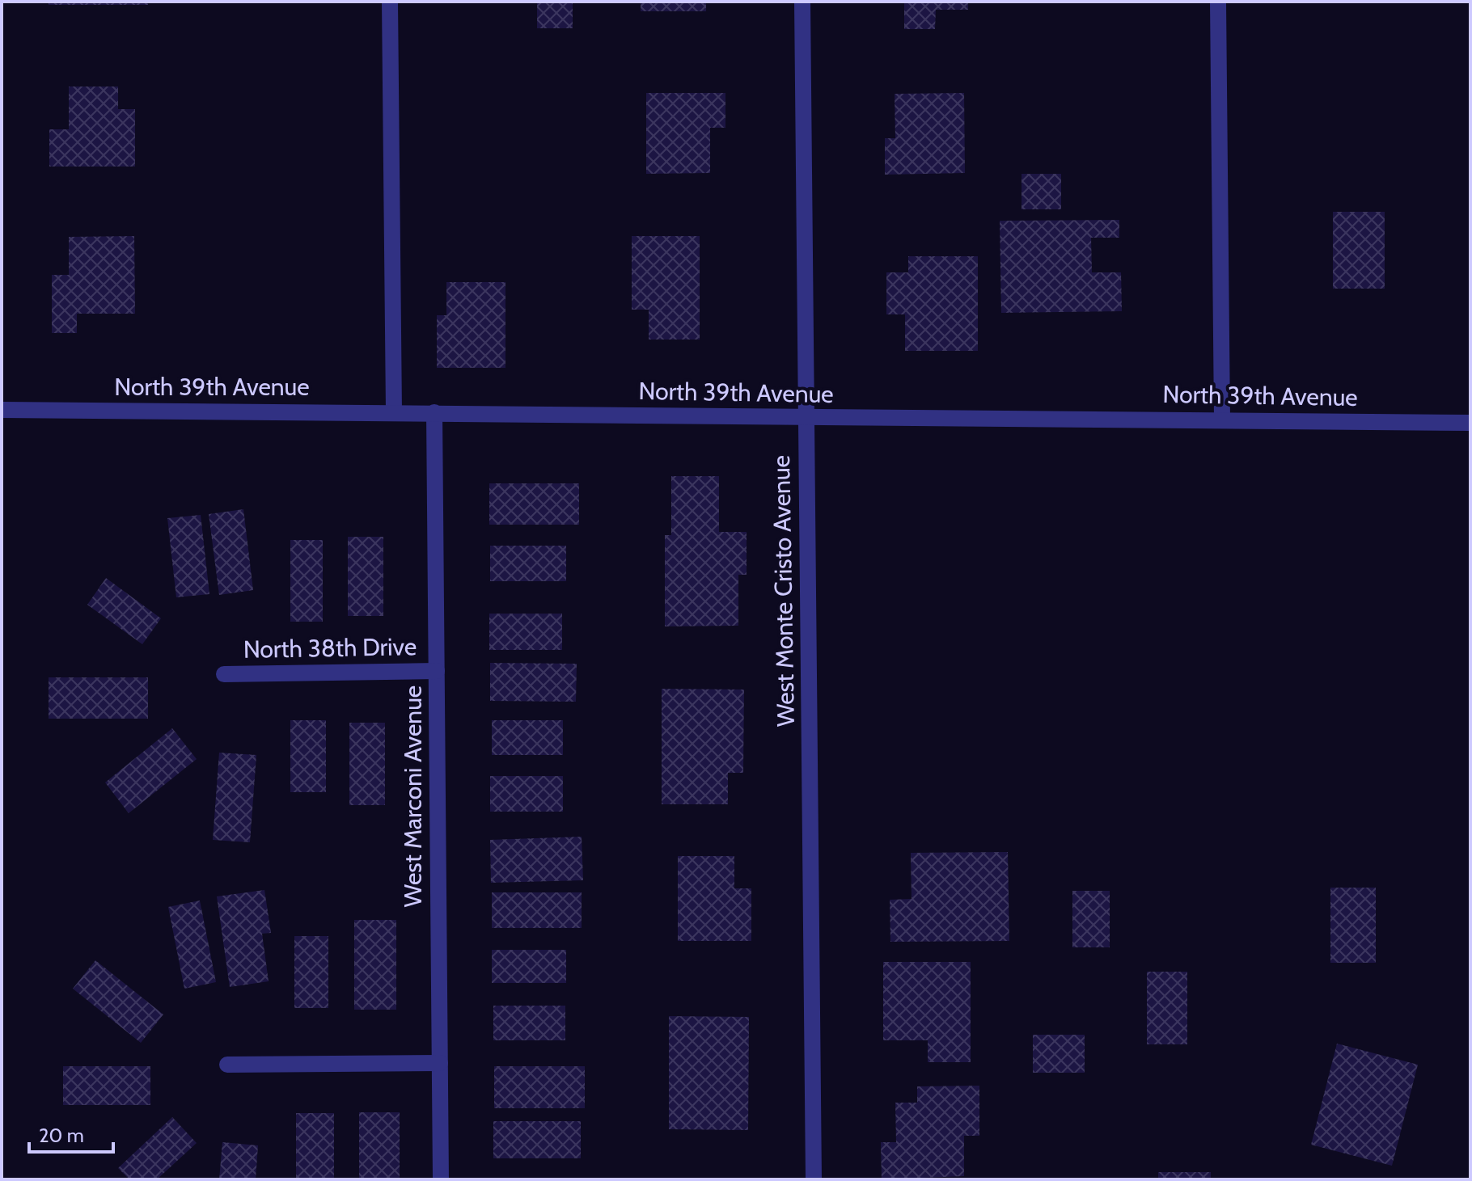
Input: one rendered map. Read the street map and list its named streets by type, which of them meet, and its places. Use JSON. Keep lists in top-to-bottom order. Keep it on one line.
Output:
{"streets":{"street":["North 39th Avenue","West Monte Cristo Avenue","North 38th Drive","West Marconi Avenue"]},"crossings":[["North 39th Avenue","West Monte Cristo Avenue"],["North 39th Avenue","West Marconi Avenue"],["North 38th Drive","West Marconi Avenue"]],"scale_bar":"20 m"}
